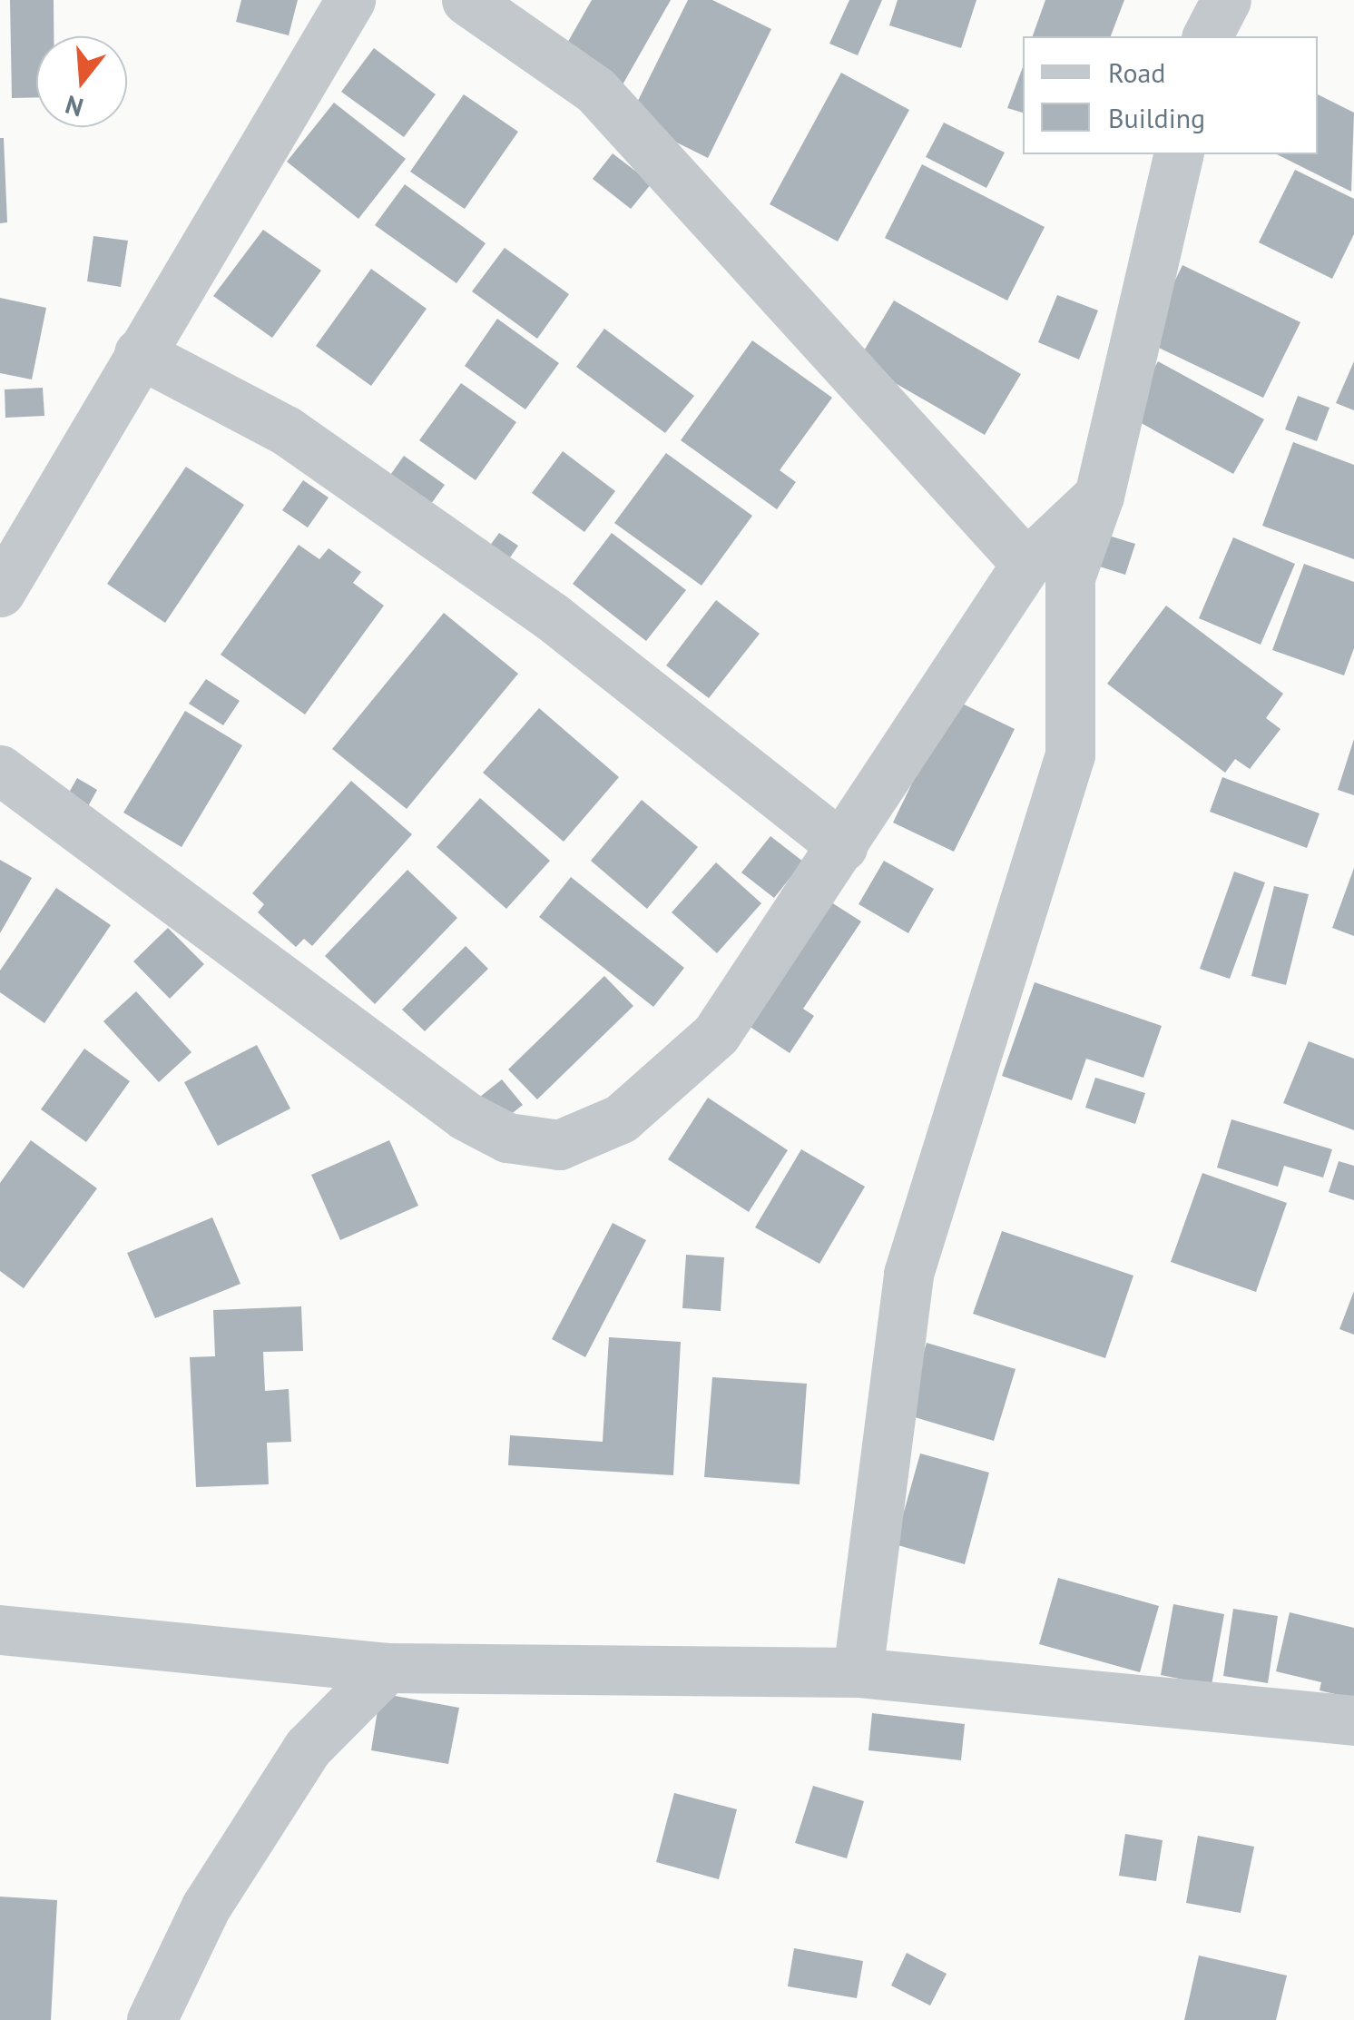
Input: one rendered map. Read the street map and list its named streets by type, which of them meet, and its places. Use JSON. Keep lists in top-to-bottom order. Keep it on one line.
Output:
{"legend":["Road","Building"],"north":"bottom"}
